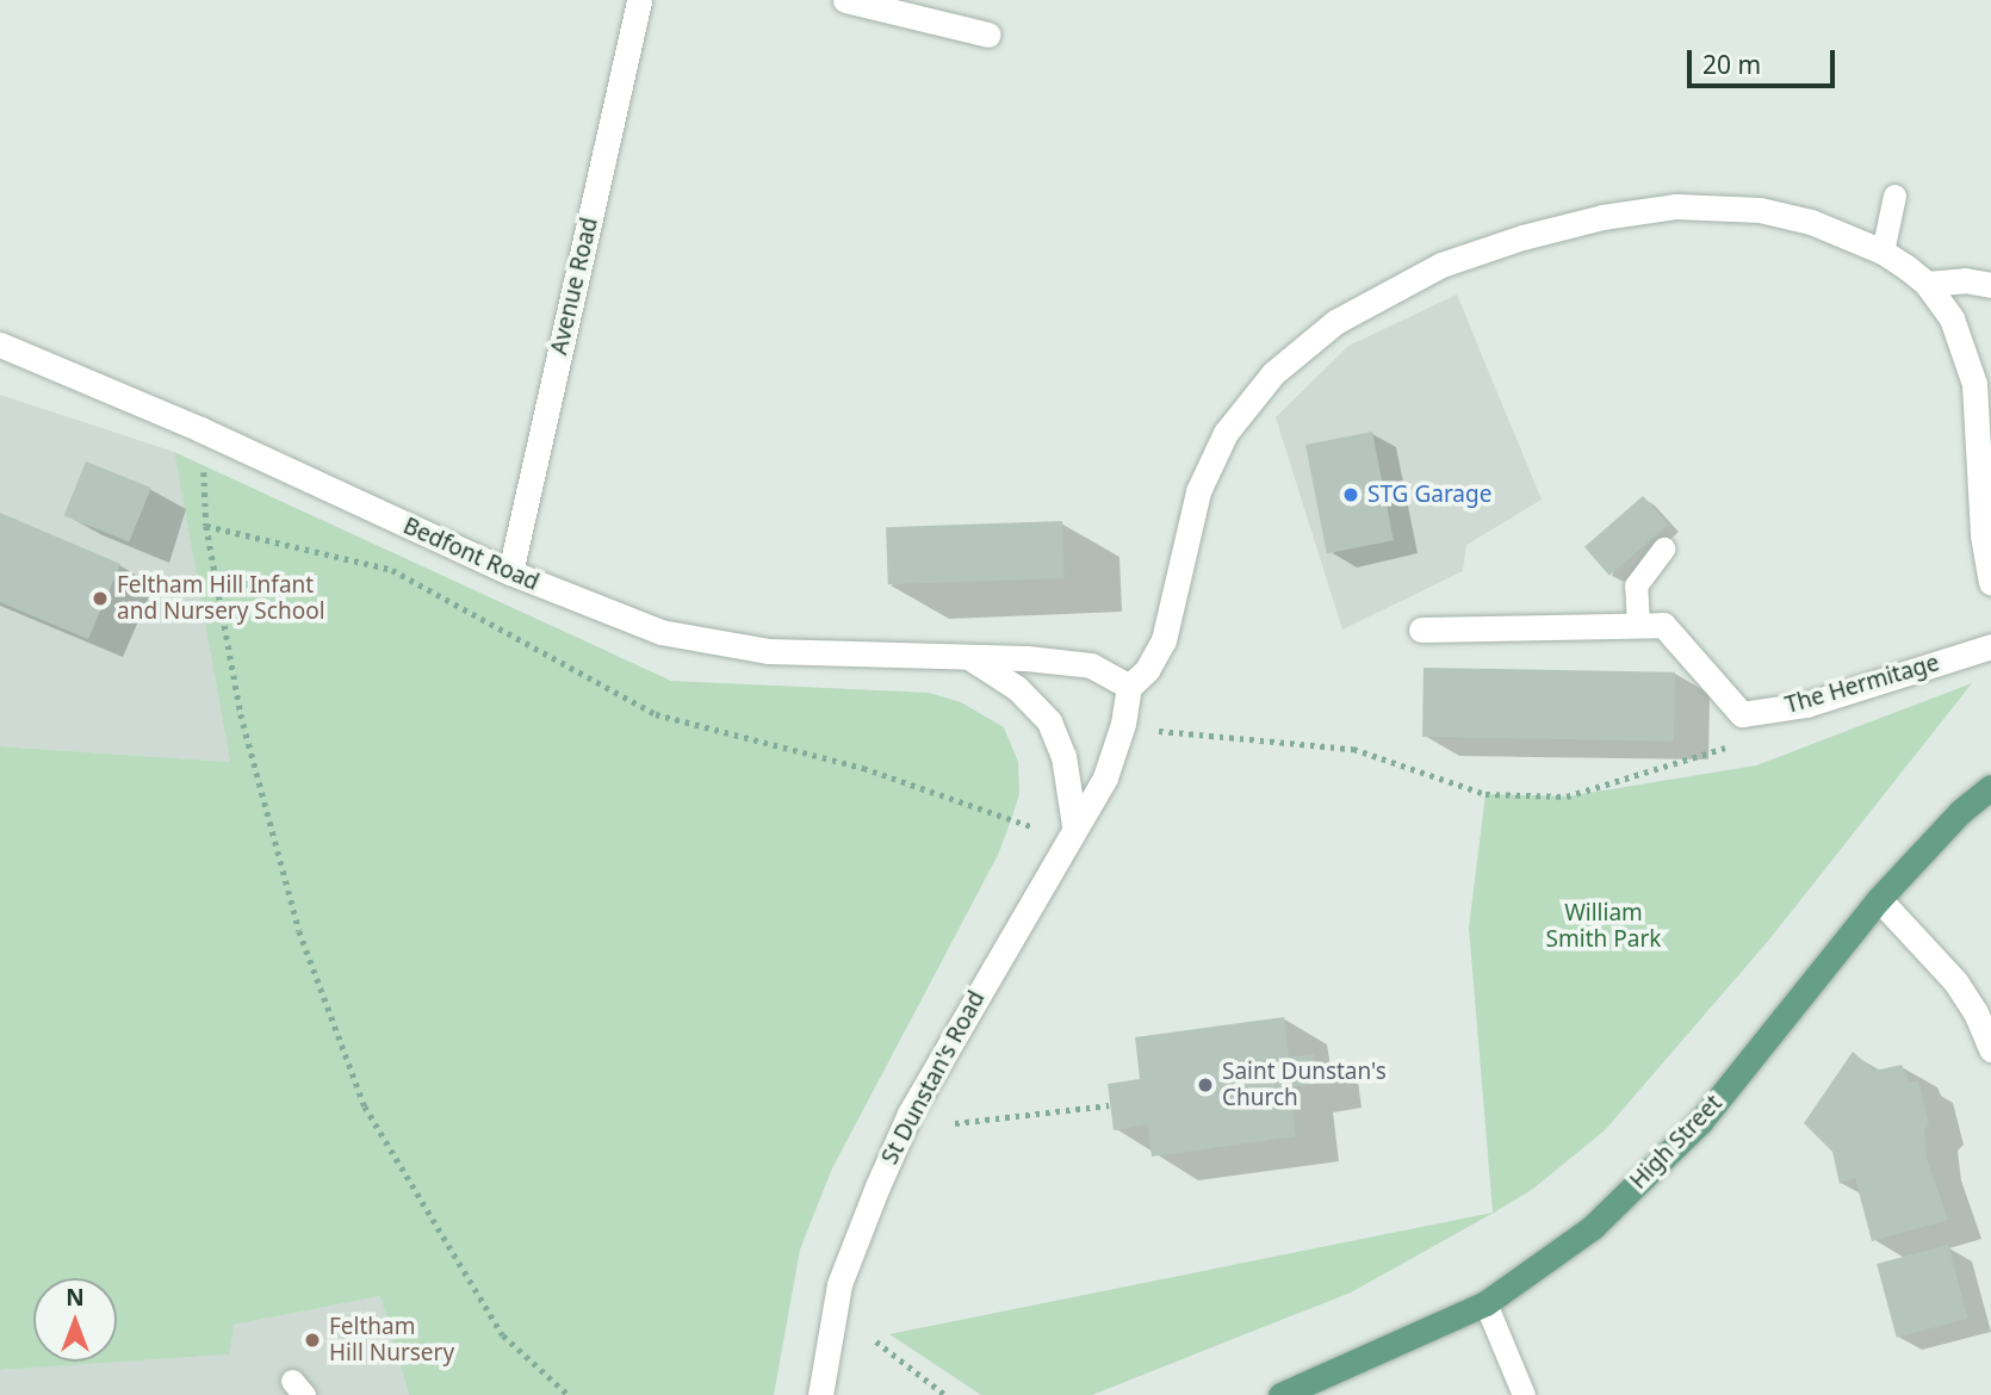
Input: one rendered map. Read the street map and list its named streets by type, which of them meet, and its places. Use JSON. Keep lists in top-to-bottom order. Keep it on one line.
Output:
{"streets":{"main road":["High Street"],"street":["Avenue Road","Bedfont Road","The Hermitage","St Dunstan's Road"]},"crossings":[["Avenue Road","Bedfont Road"]],"parks":["William Smith Park"],"places":["STG Garage","Feltham Hill Infant and Nursery School","Saint Dunstan's Church","Feltham Hill Nursery"],"scale_bar":"20 m","north":"top"}
